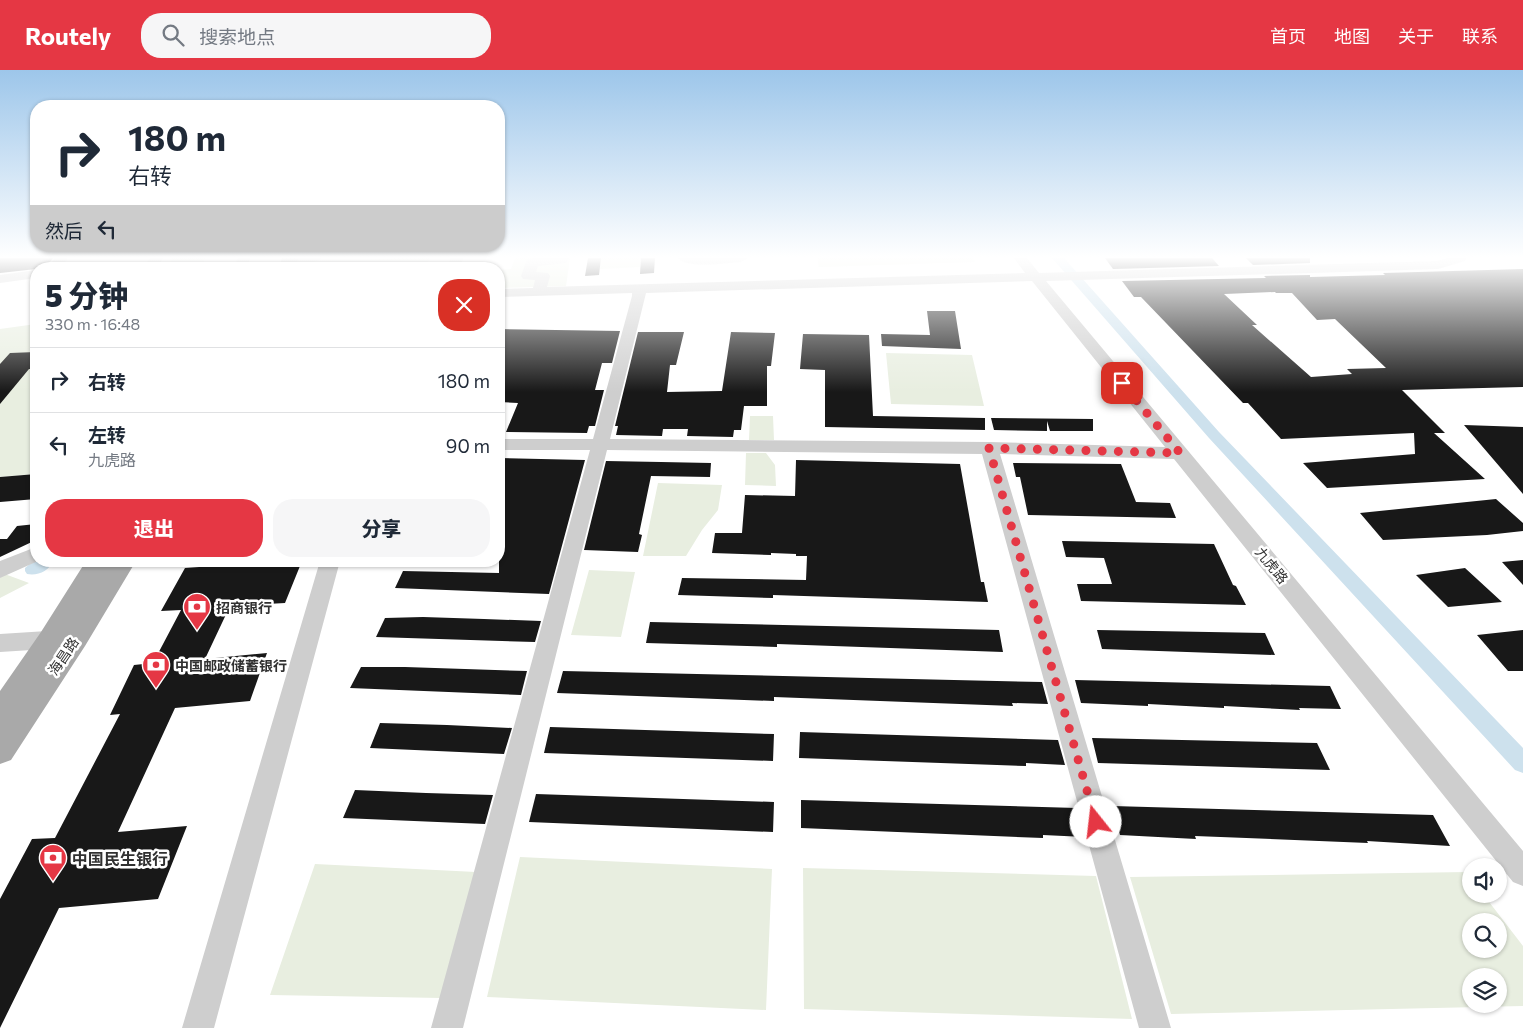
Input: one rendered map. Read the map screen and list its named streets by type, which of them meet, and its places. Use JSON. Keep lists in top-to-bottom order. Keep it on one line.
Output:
{"streets":{"main road":["海昌路"],"street":["九虎路"]},"places":{"bank":["招商银行","中国邮政储蓄银行","中国民生银行"]},"page":{"header":"Routely","search":"搜索地点","nav":["首页","地图","关于","联系"],"turn":["180 m","右转"],"then":"然后","heading":["5 分钟","330 m · 16:48"],"list":[{"name":"右转","value":"180 m"},{"name":"左转","note":"九虎路","value":"90 m"}],"buttons":["退出","分享"]}}
